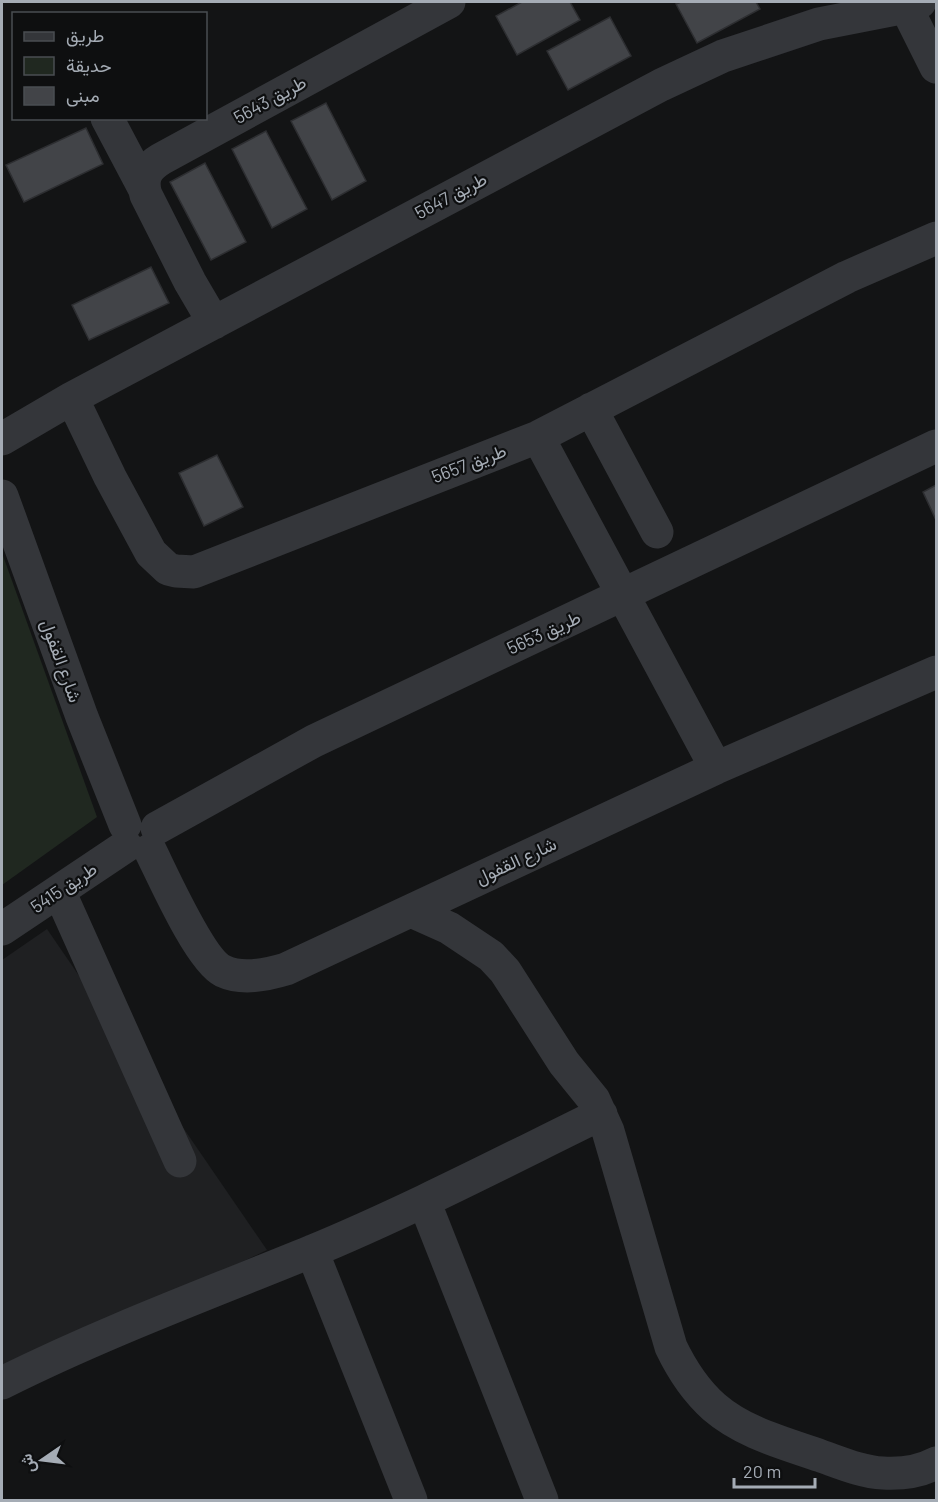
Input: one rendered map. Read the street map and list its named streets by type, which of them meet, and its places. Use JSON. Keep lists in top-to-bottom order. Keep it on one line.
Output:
{"streets":{"street":["طريق 5643","طريق 5647","طريق 5657","طريق 5653","شارع القفول","طريق 5415"]},"crossings":[["طريق 5647","طريق 5657"],["طريق 5653","شارع القفول"],["طريق 5653","طريق 5415"],["شارع القفول","طريق 5415"]],"legend":["طريق","حديقة","مبنى"],"scale_bar":"20 m","north":"left"}
